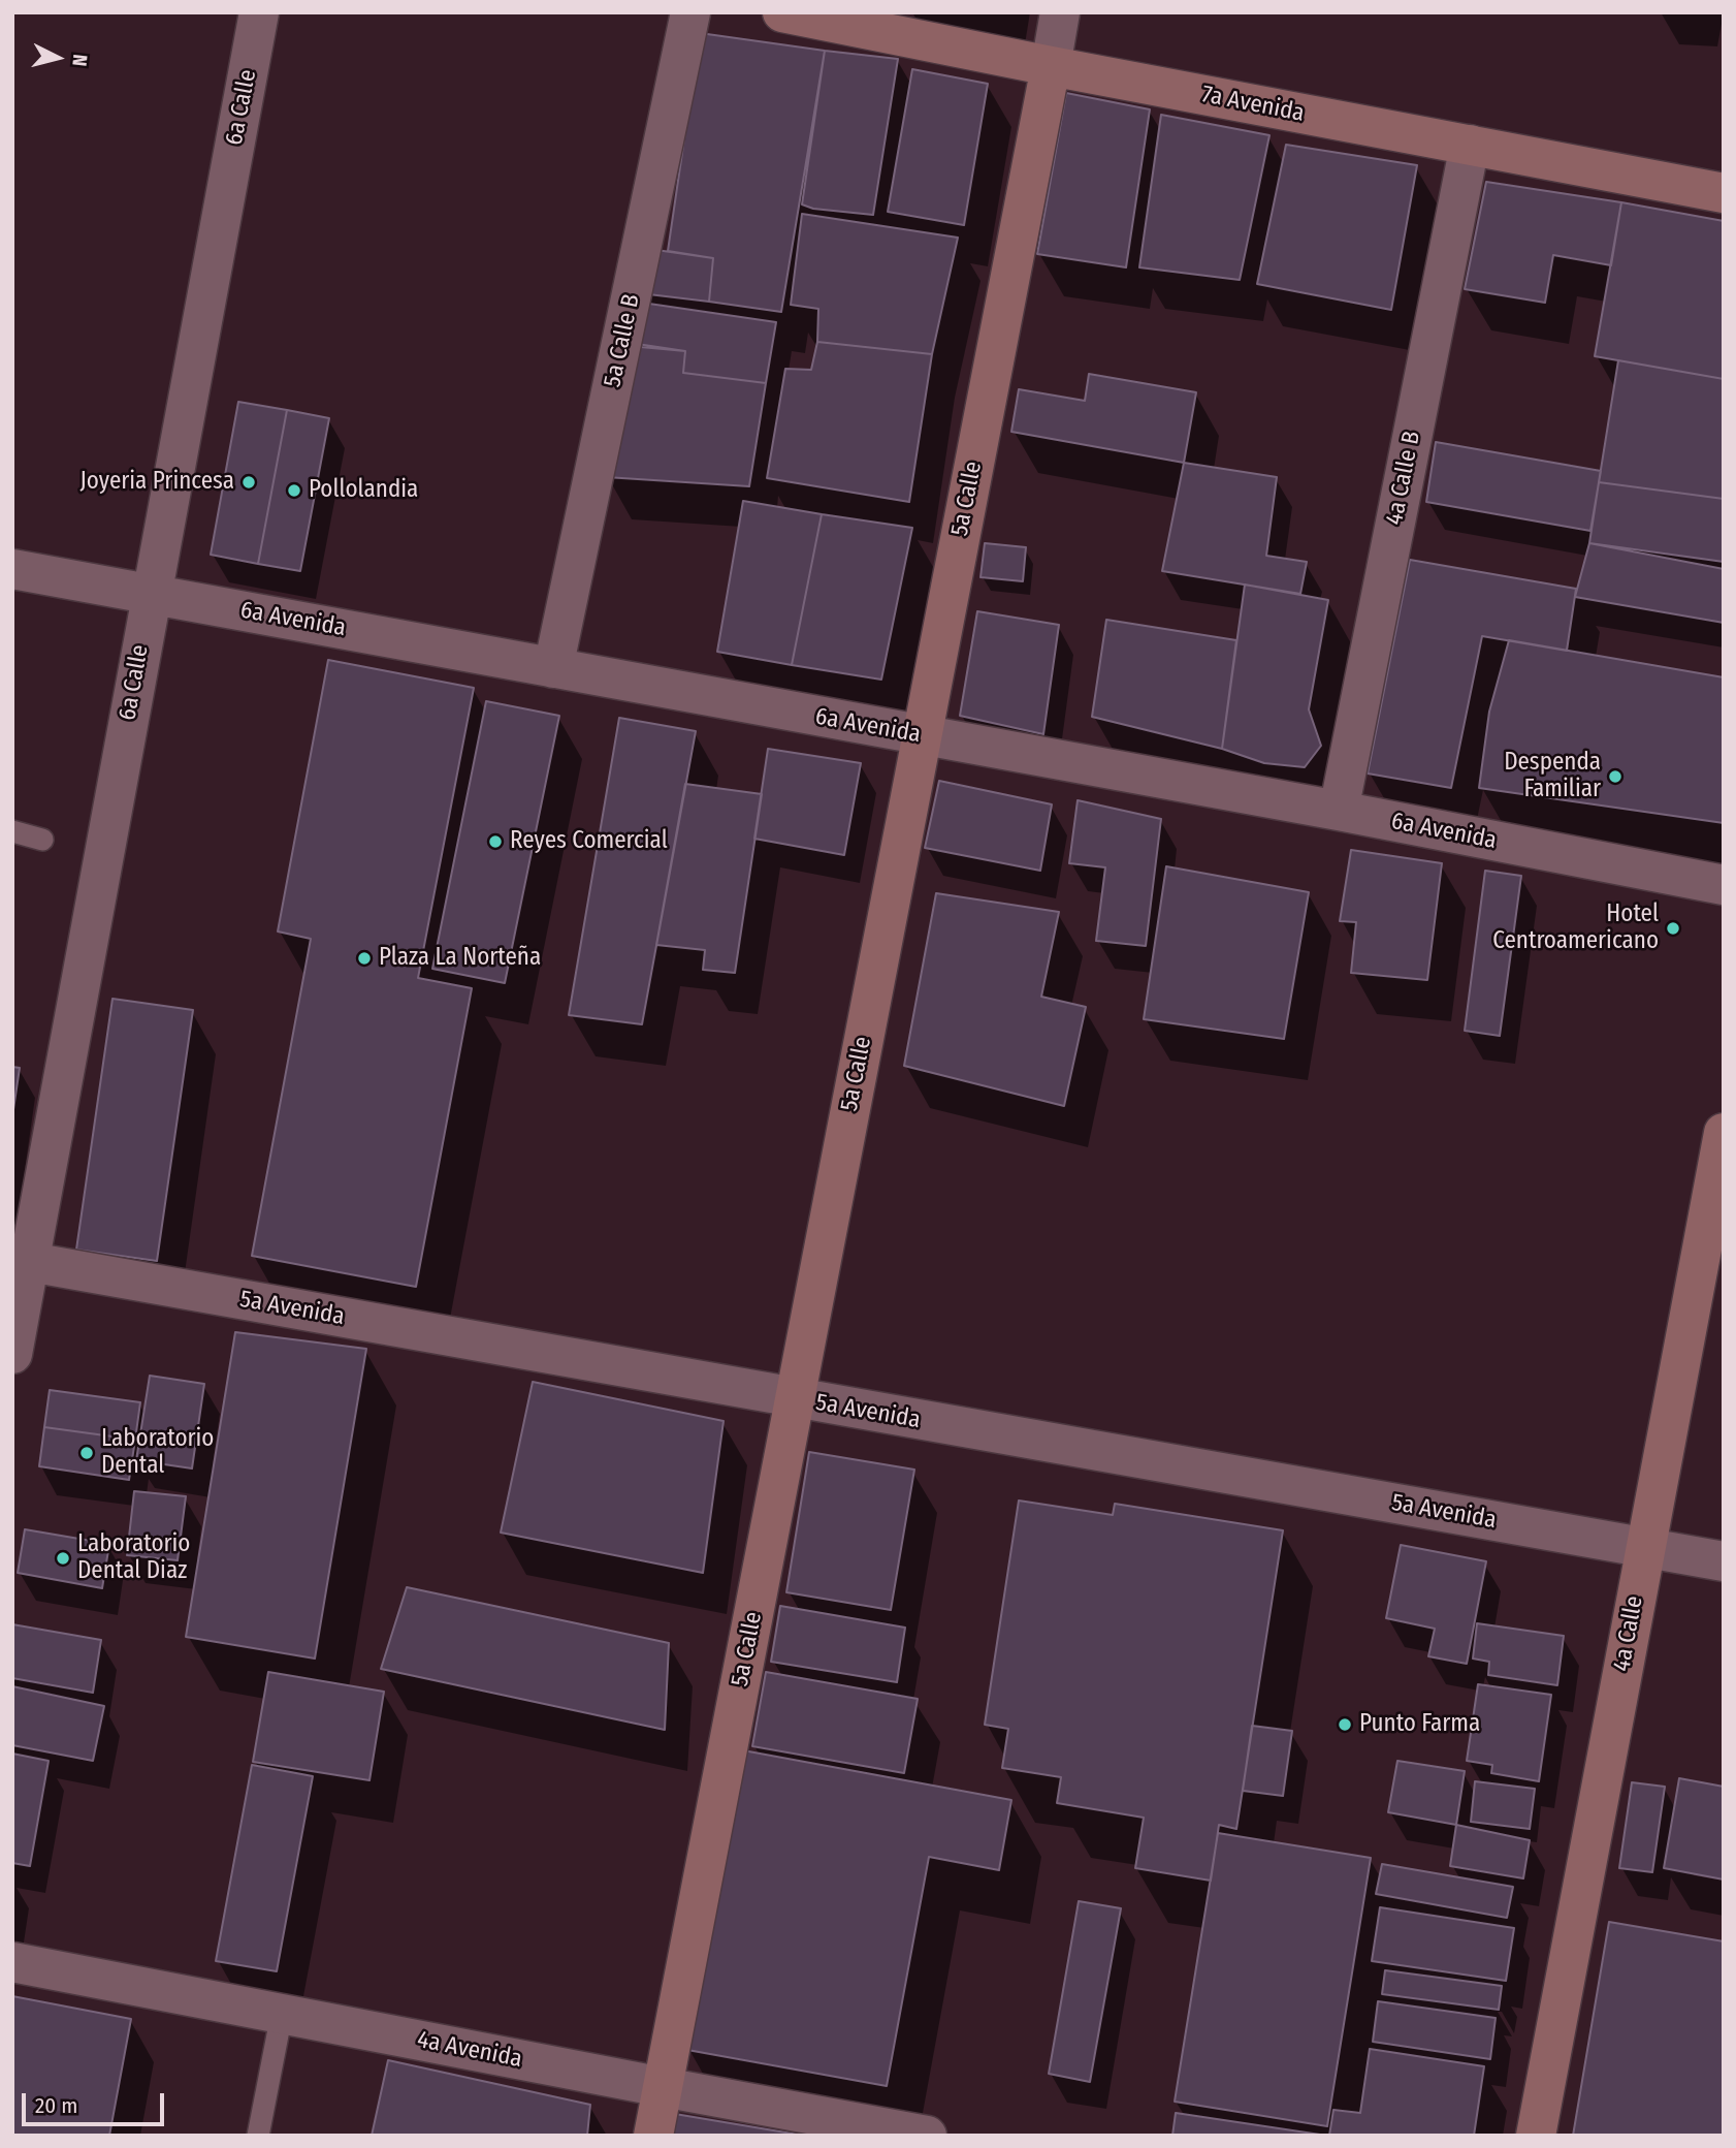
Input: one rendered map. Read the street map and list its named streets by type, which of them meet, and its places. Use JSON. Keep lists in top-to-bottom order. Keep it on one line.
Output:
{"streets":{"street":["7a Avenida","6a Calle","5a Calle B","4a Calle B","5a Calle","6a Avenida","5a Avenida","4a Calle","4a Avenida"]},"crossings":[["7a Avenida","4a Calle B"],["7a Avenida","5a Calle"],["6a Calle","6a Avenida"],["6a Calle","5a Avenida"],["5a Calle B","6a Avenida"],["4a Calle B","6a Avenida"],["5a Calle","6a Avenida"],["5a Calle","5a Avenida"],["5a Calle","4a Avenida"],["5a Avenida","4a Calle"]],"places":["Joyeria Princesa","Pollolandia","Despenda Familiar","Reyes Comercial","Hotel Centroamericano","Plaza La Norteña","Laboratorio Dental","Laboratorio Dental Diaz","Punto Farma"],"scale_bar":"20 m","north":"right"}
